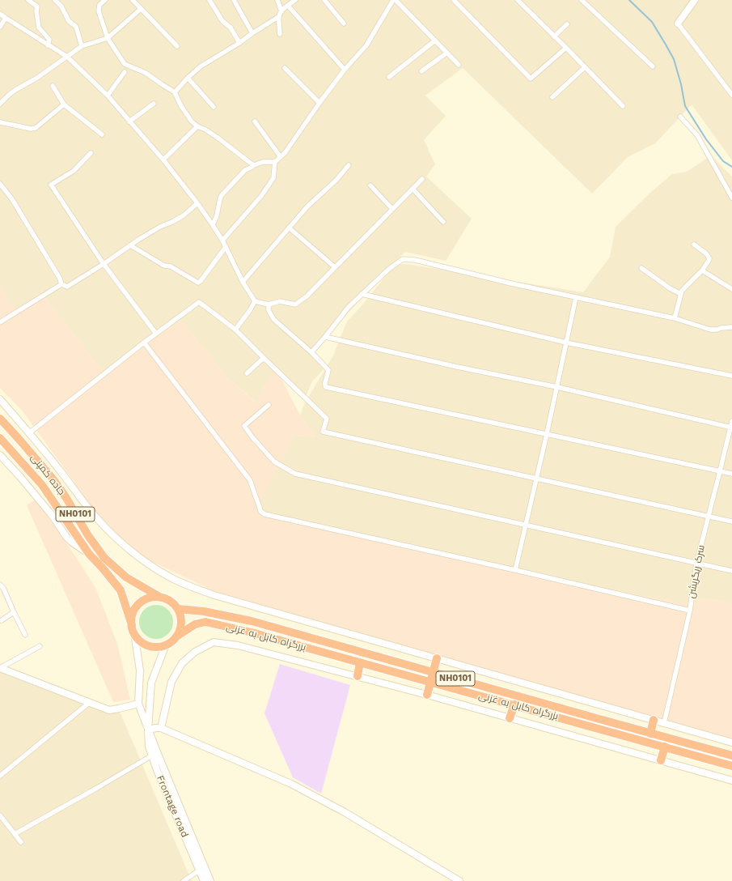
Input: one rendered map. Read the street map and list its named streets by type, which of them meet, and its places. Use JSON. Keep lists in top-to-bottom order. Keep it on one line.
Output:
{"streets":{"highway":["جاده کمپنی","NH0101","بزرگراه کابل به غزنی"],"street":["سرک ریگریشن","Frontage road"]},"crossings":[["جاده کمپنی","NH0101"],["جاده کمپنی","بزرگراه کابل به غزنی"],["NH0101","بزرگراه کابل به غزنی"]]}
